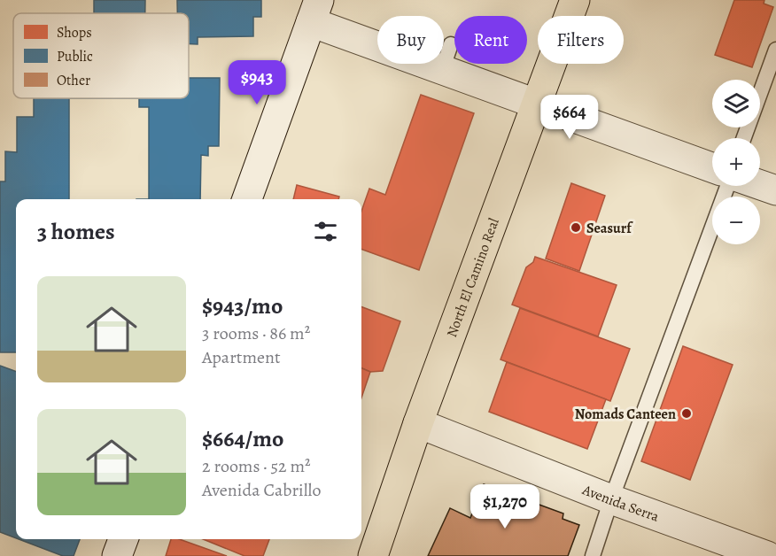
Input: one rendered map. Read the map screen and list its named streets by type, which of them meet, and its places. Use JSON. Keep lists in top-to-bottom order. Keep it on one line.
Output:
{"streets":{"main road":["North El Camino Real"],"street":["Avenida Serra"]},"crossings":[["North El Camino Real","Avenida Serra"]],"places":["Seasurf","Nomads Canteen"],"legend":["Shops","Public","Other"],"page":{"chip":["Buy","Rent","Filters"],"price":["$943","$664","$1,270"],"map_buttons":["+","−"],"heading":"3 homes","list":[{"name":"$943/mo","note":"3 rooms · 86 m² · Apartment"},{"name":"$664/mo","note":"2 rooms · 52 m² · Avenida Cabrillo"}]}}
